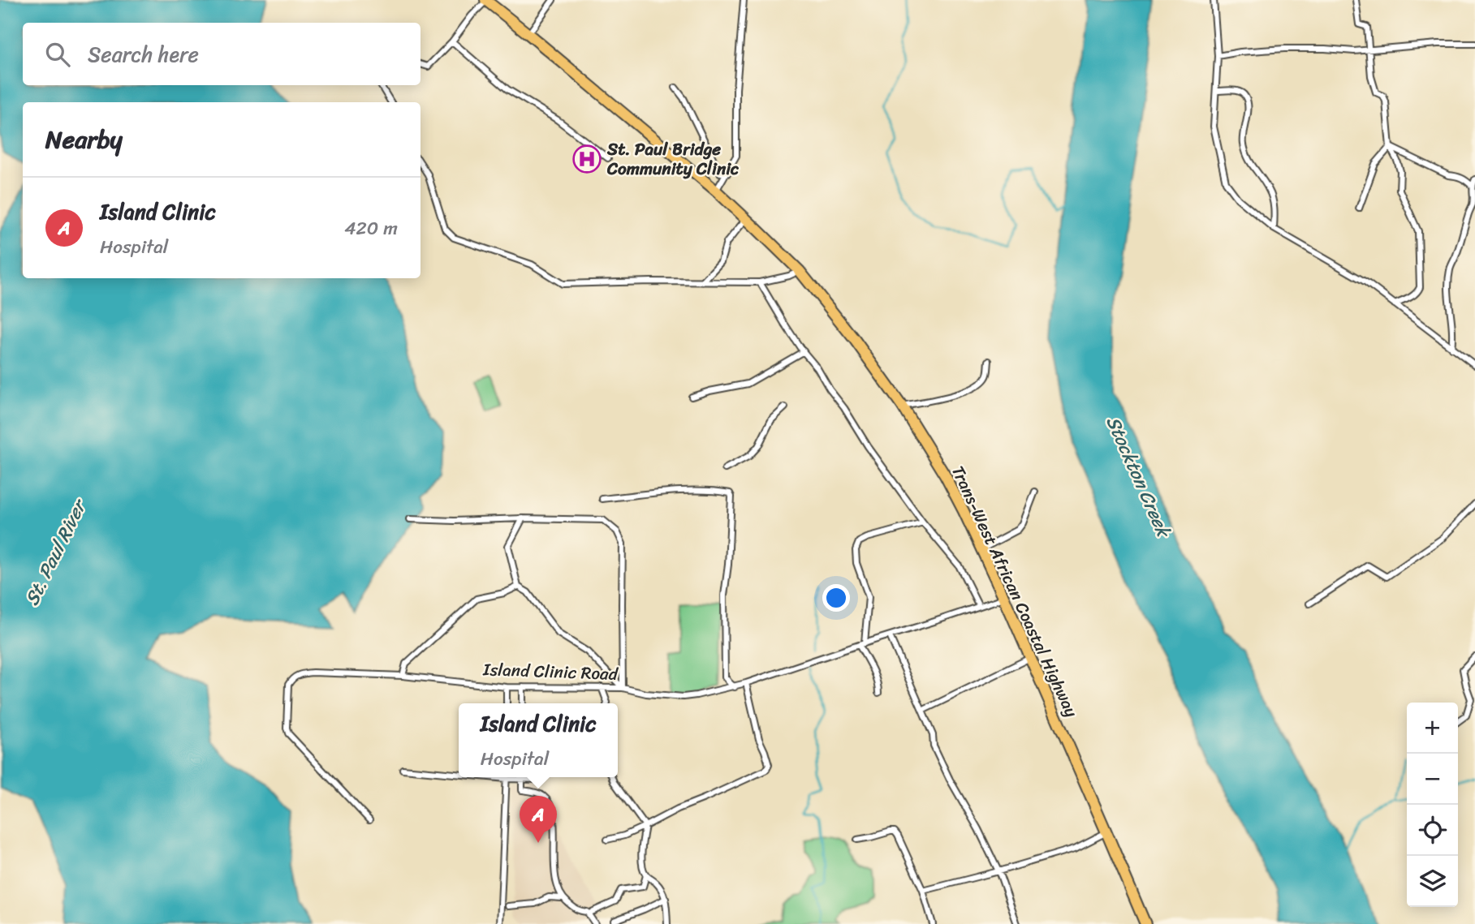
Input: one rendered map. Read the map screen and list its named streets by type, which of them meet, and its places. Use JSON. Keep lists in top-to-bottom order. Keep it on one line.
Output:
{"streets":{"highway":["Trans-West African Coastal Highway"],"street":["Island Clinic Road"]},"crossings":[["Trans-West African Coastal Highway","Island Clinic Road"]],"water":["Stockton Creek","St. Paul River"],"places":{"hospital":["St. Paul Bridge Community Clinic"]},"page":{"search":"Search here","heading":"Nearby","list":[{"mark":"A","name":"Island Clinic","note":"Hospital","value":"420 m"}],"map_buttons":["+","−"],"popup":["Island Clinic","Hospital"],"pins":"A"}}
